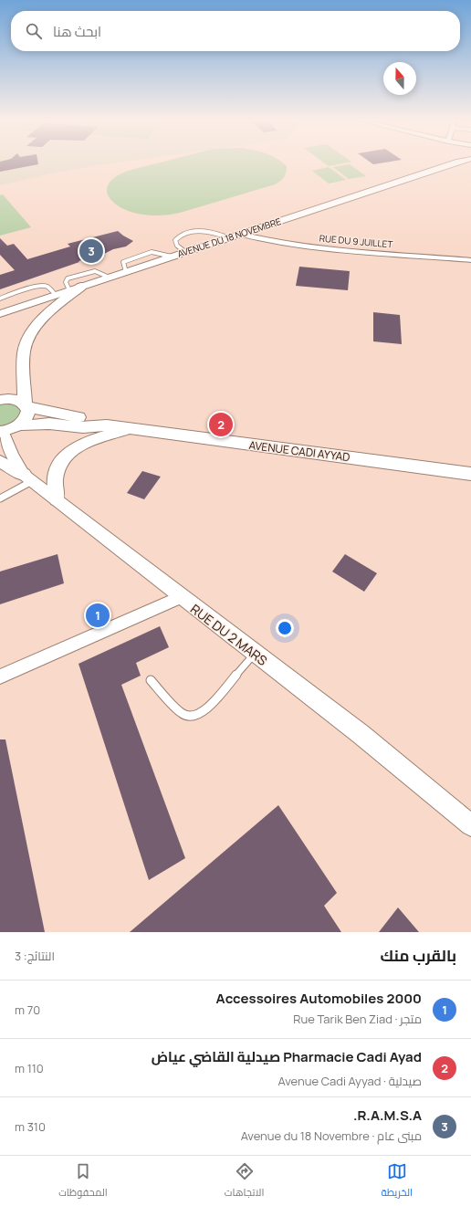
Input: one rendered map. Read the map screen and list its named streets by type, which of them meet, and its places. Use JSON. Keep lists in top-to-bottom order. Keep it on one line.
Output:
{"streets":{"main road":["AVENUE CADI AYYAD"],"street":["AVENUE DU 18 NOVEMBRE","RUE DU 9 JUILLET","RUE DU 2 MARS"]},"crossings":[["AVENUE DU 18 NOVEMBRE","RUE DU 9 JUILLET"]],"north":"top","page":{"search":"ابحث هنا","pins":["3","2","1"],"heading":["بالقرب منك","النتائج: 3"],"list":[{"mark":"1","name":"Accessoires Automobiles 2000","note":"متجر · Rue Tarik Ben Ziad","value":"70 m"},{"mark":"2","name":"Pharmacie Cadi Ayad صيدلية القاضي عياض","note":"صيدلية · Avenue Cadi Ayyad","value":"110 m"},{"mark":"3","name":"R.A.M.S.A.","note":"مبنى عام · Avenue du 18 Novembre","value":"310 m"}],"nav":["الخريطة","الاتجاهات","المحفوظات"]}}
